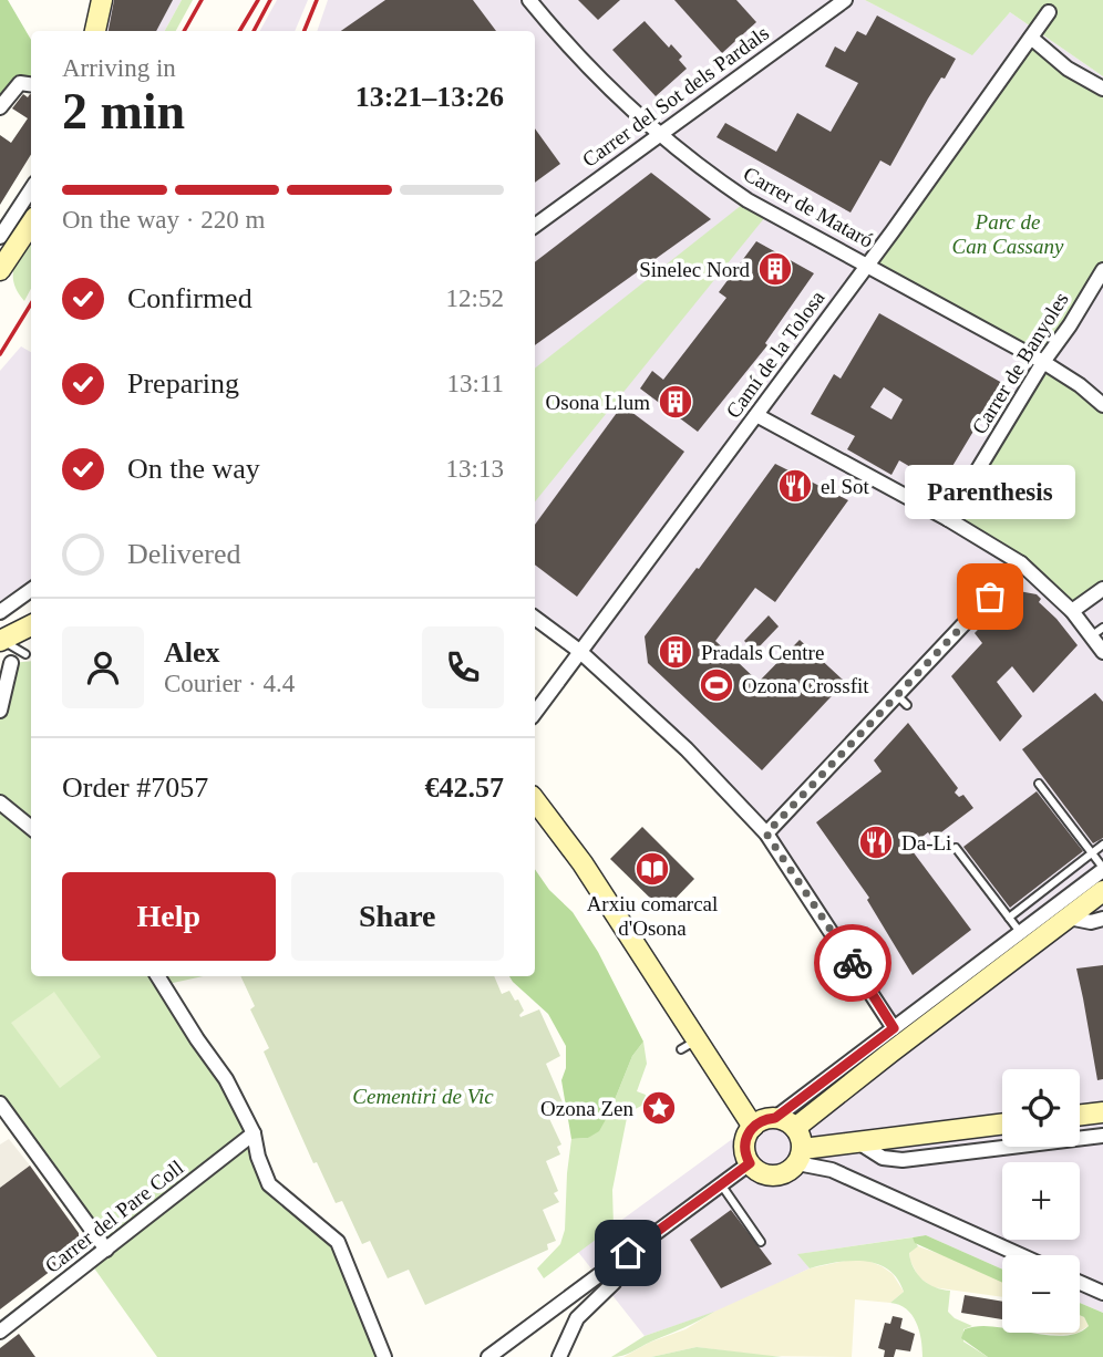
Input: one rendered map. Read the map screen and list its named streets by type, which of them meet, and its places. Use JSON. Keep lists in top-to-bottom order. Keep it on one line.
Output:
{"streets":{"street":["Carrer del Sot dels Pardals","Carrer de Mataró","Camí de la Tolosa","Carrer de Banyoles","Carrer del Pare Coll"]},"crossings":[["Carrer del Sot dels Pardals","Carrer de Mataró"],["Carrer de Mataró","Camí de la Tolosa"],["Carrer de Mataró","Carrer de Banyoles"]],"parks":["Parc de Can Cassany","Cementiri de Vic"],"places":{"building":["Sinelec Nord","Osona Llum","Pradals Centre"],"restaurant":["el Sot","Da-Li"],"other":["Parenthesis"],"sports":["Ozona Crossfit"],"library":["Arxiu comarcal d'Osona"],"place":["Ozona Zen"]},"page":{"heading":["2 min","Arriving in","13:21–13:26"],"panel":["Alex","Courier · 4.4","Order #7057","€42.57"],"bar":"On the way · 220 m","list":[["Confirmed","12:52"],["Preparing","13:11"],["On the way","13:13"],"Delivered"],"bubble":"Parenthesis","buttons":["Help","Share"],"map_buttons":["+","−"]}}
